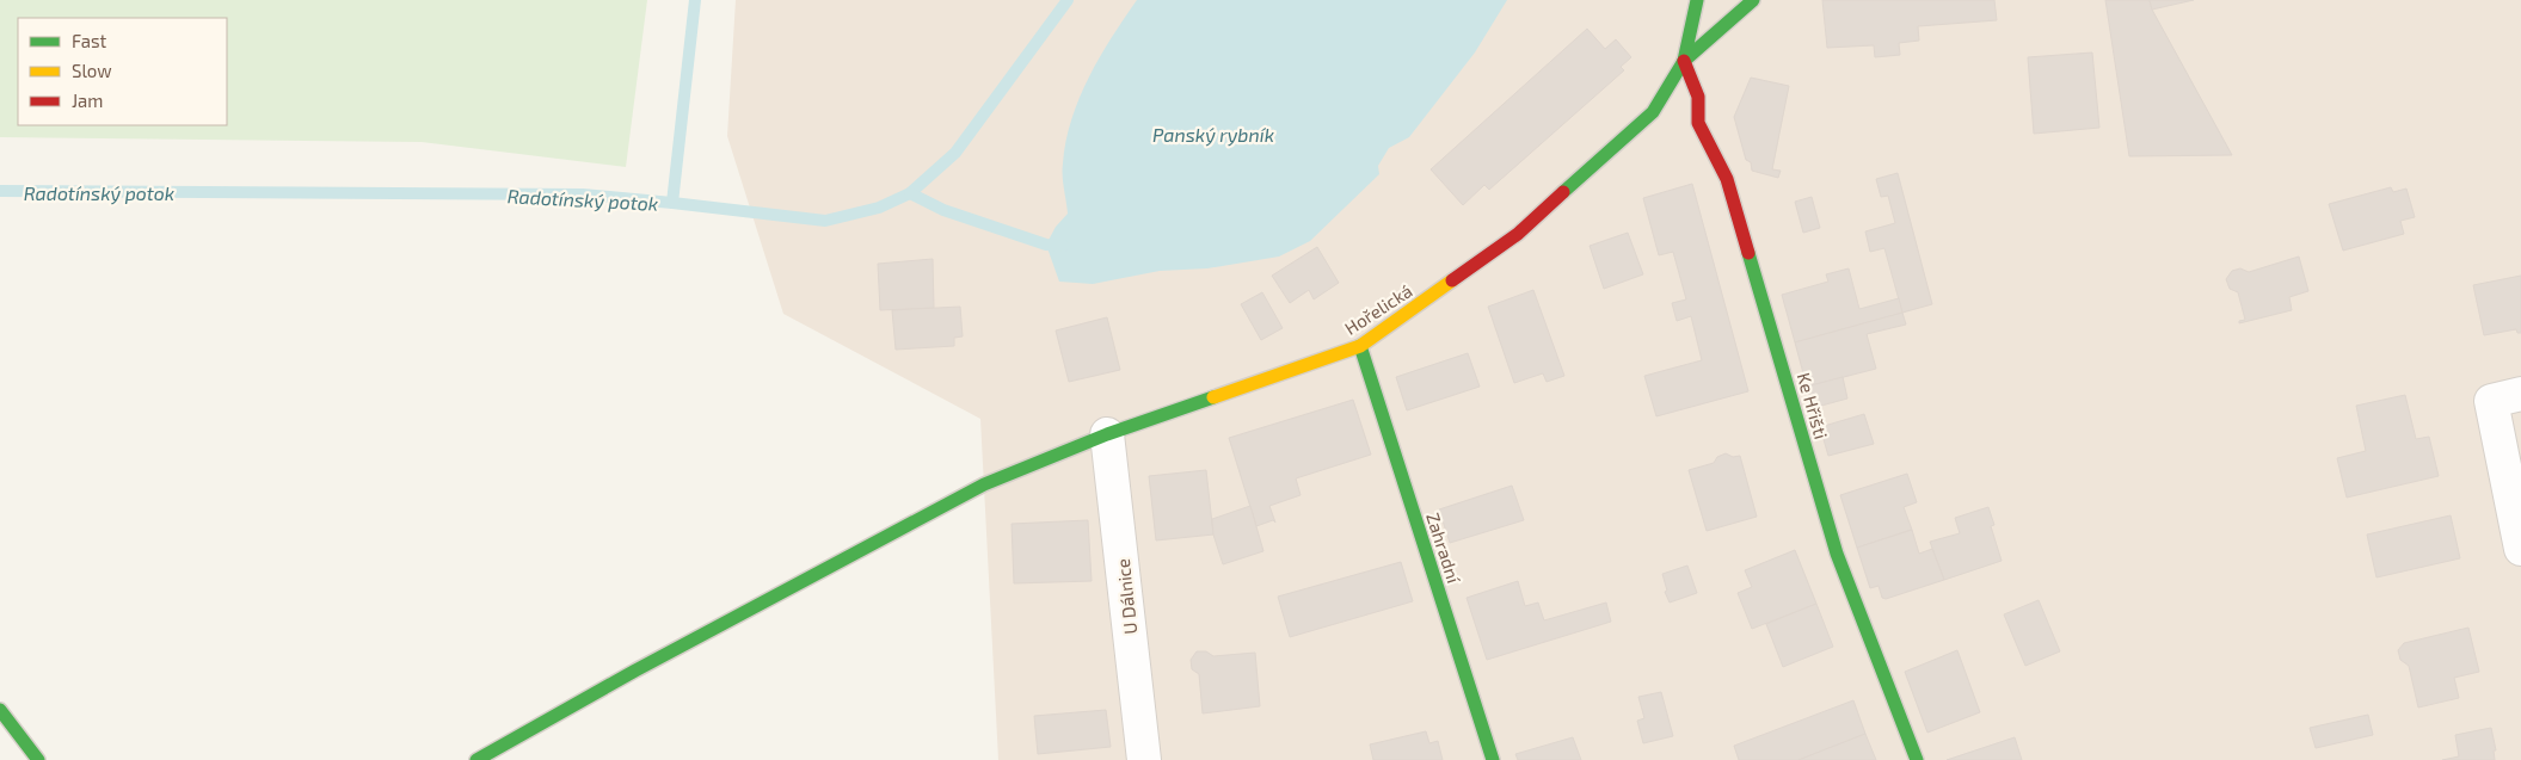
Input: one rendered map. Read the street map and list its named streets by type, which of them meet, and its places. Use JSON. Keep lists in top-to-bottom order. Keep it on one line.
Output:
{"streets":{"main road":["Hořelická","Ke Hřišti","Zahradní"],"street":["U Dálnice"]},"crossings":[["Hořelická","Ke Hřišti"],["Hořelická","Zahradní"],["Hořelická","U Dálnice"]],"water":["Panský rybník","Radotínský potok"],"legend":["Fast","Slow","Jam"]}
